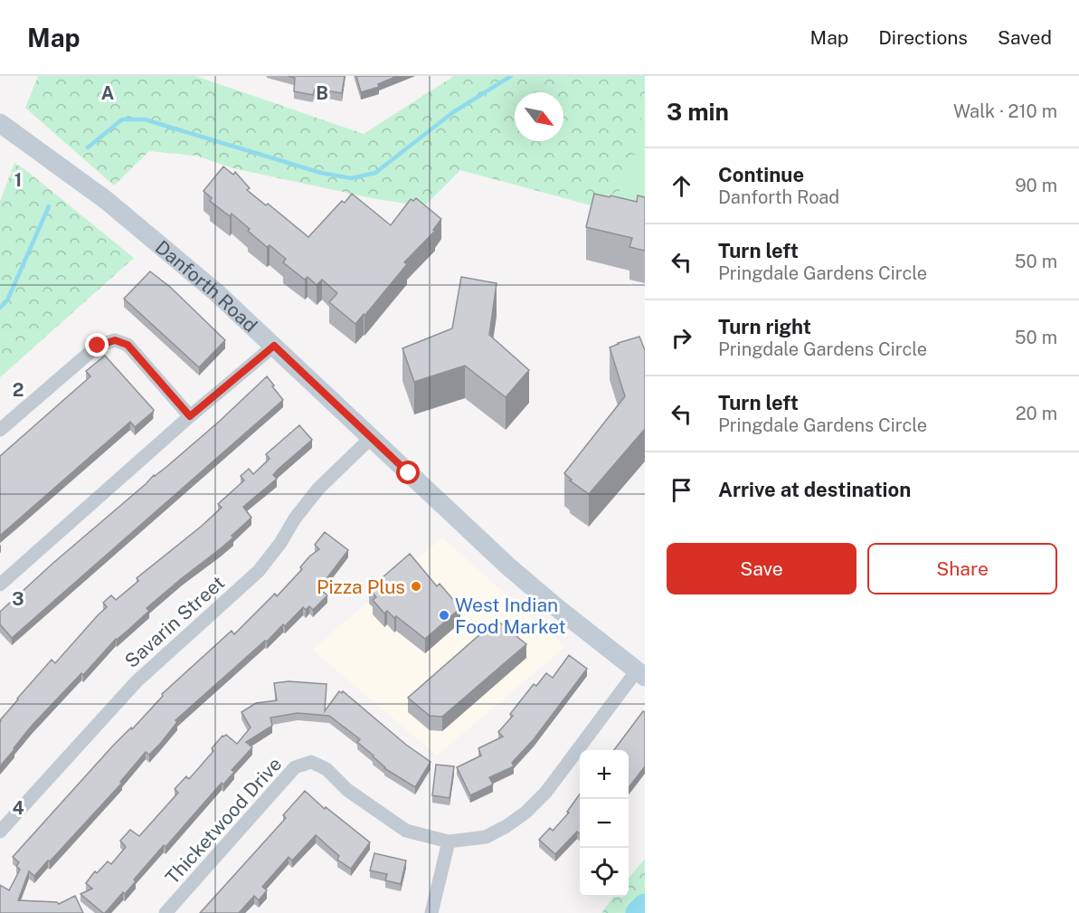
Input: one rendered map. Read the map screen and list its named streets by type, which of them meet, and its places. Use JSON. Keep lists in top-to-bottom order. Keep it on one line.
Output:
{"streets":{"main road":["Danforth Road"],"street":["Savarin Street","Thicketwood Drive"]},"crossings":[["Danforth Road","Savarin Street"],["Danforth Road","Thicketwood Drive"]],"places":["Pizza Plus","West Indian Food Market"],"north":"bottom right","page":{"header":"Map","nav":["Map","Directions","Saved"],"heading":["3 min","Walk · 210 m"],"list":[["Continue","Danforth Road","90 m"],["Turn left","Pringdale Gardens Circle","50 m"],["Turn right","Pringdale Gardens Circle","50 m"],["Turn left","Pringdale Gardens Circle","20 m"],"Arrive at destination"],"buttons":["Save","Share"],"map_buttons":["+","−"]},"grid":{"columns":["A","B"],"rows":["1","2","3","4"]}}
